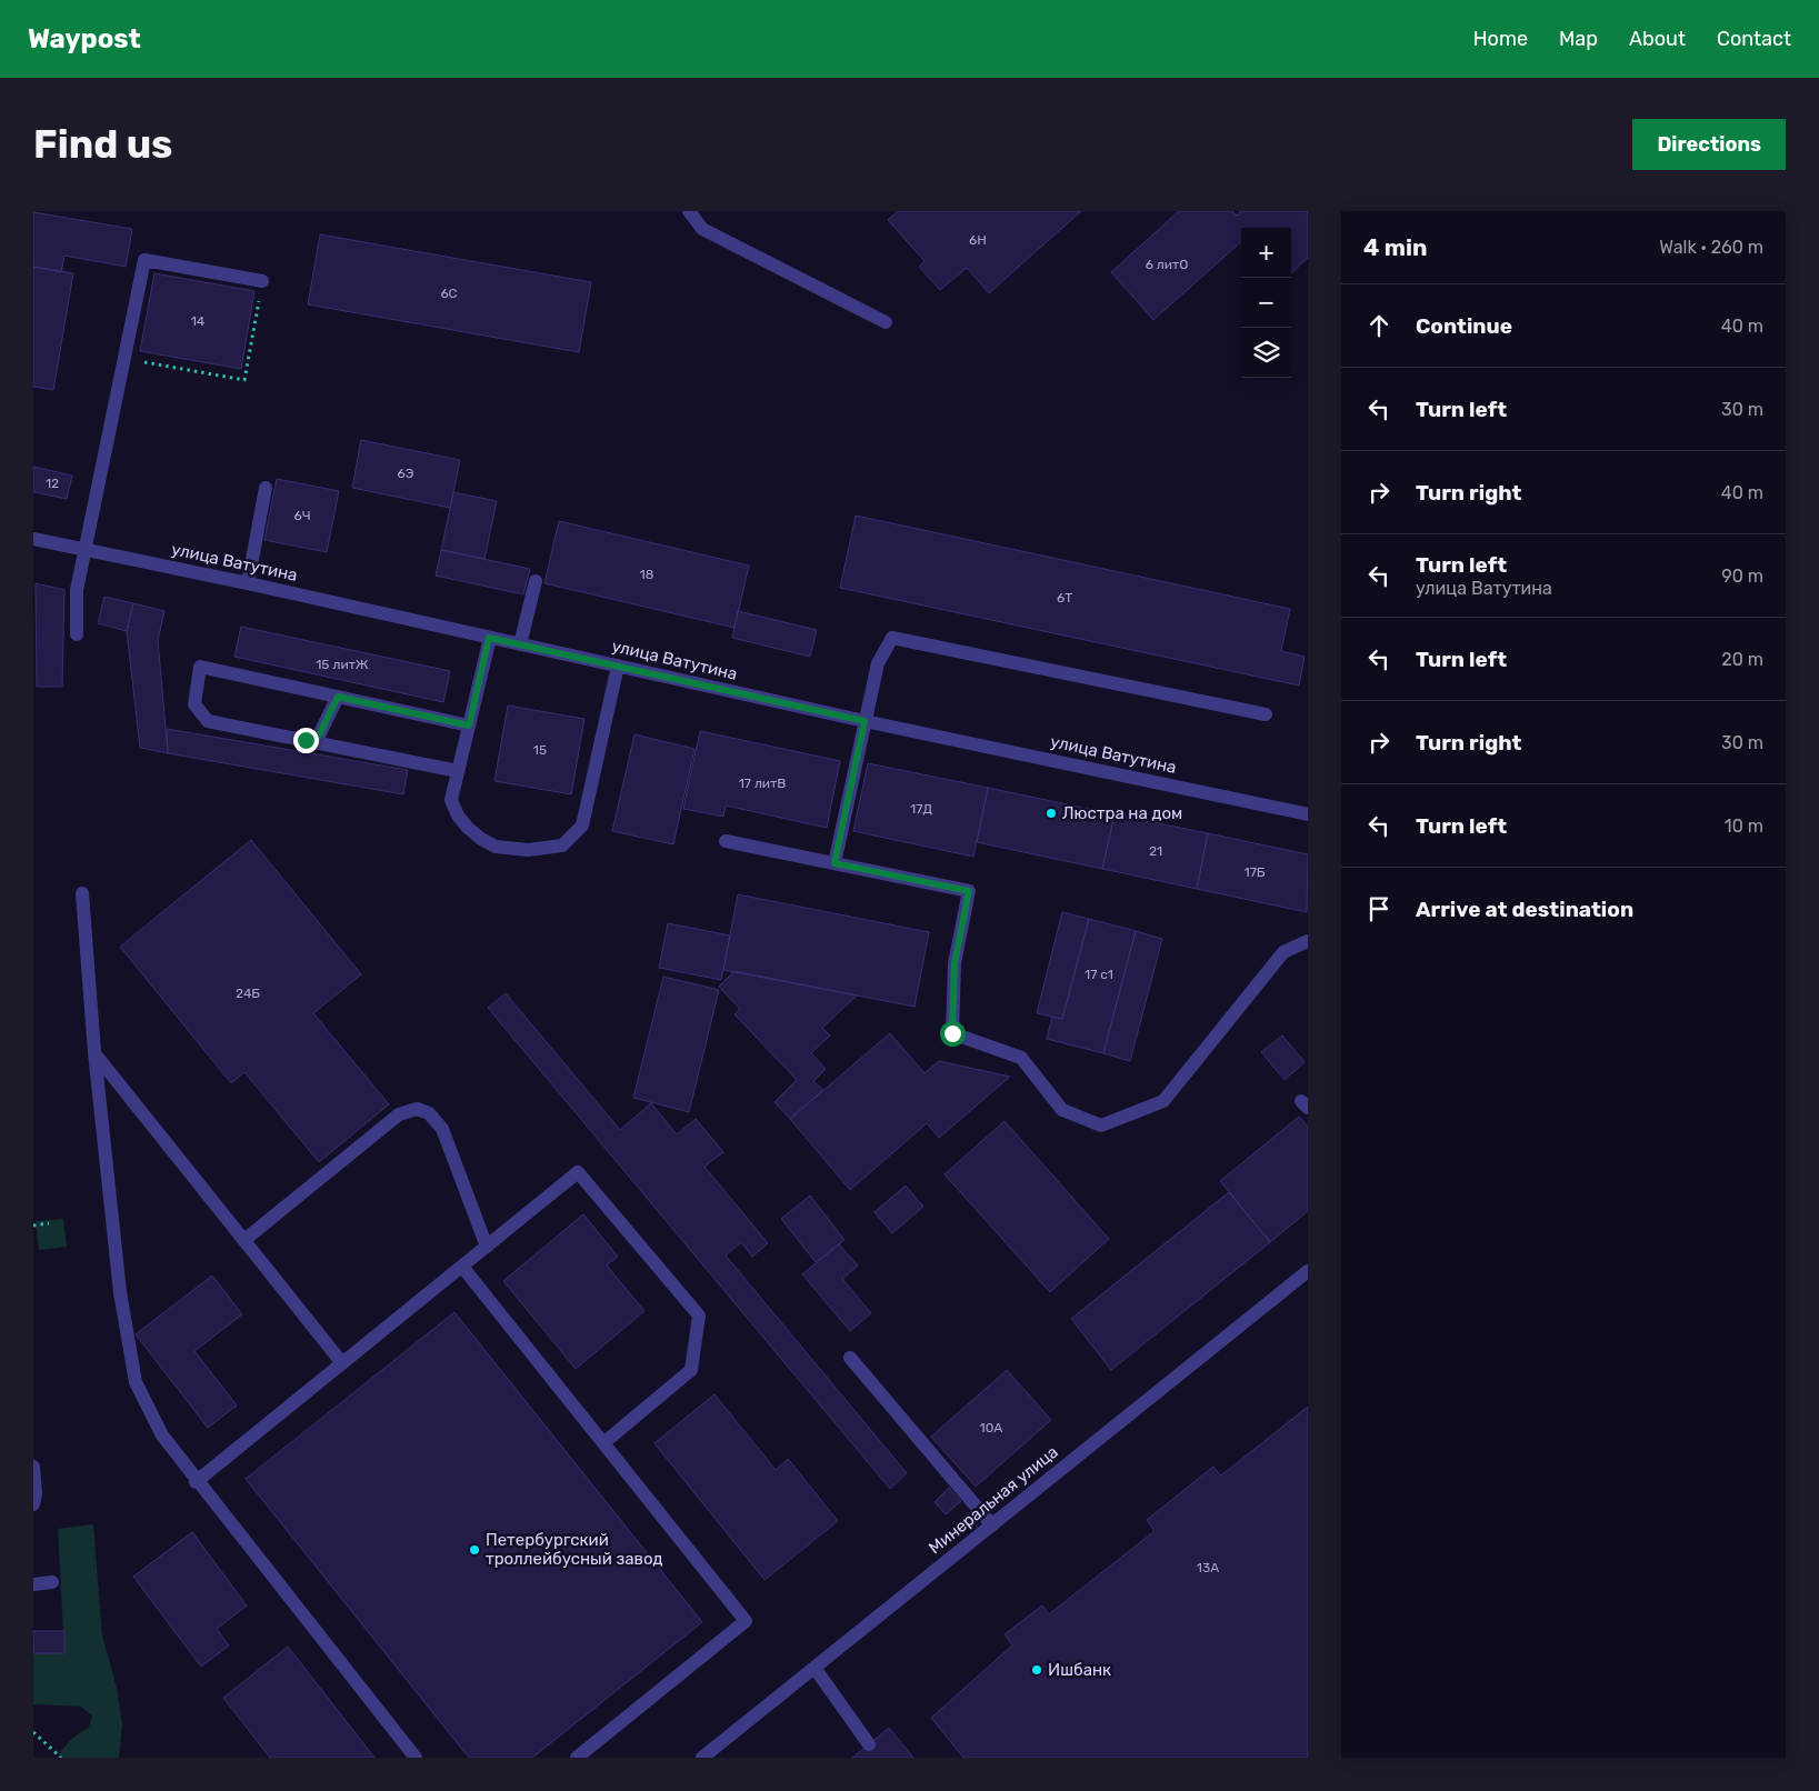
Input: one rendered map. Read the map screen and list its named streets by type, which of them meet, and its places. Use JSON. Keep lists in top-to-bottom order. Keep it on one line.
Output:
{"streets":{"street":["улица Ватутина","Минеральная улица"]},"places":["Люстра на дом","Петербургский троллейбусный завод","Ишбанк"],"house_numbers":["6Н","6 литО","6С","14","6Э","12","6Ч","18","6Т","15 литЖ","15","17 литВ","17Д","21","17Б","17 с1","24Б","10А","13А"],"page":{"header":"Waypost","nav":["Home","Map","About","Contact"],"buttons":"Directions","title":"Find us","heading":["4 min","Walk · 260 m"],"map_buttons":["+","−"],"list":[["Continue","40 m"],["Turn left","30 m"],["Turn right","40 m"],["Turn left","улица Ватутина","90 m"],["Turn left","20 m"],["Turn right","30 m"],["Turn left","10 m"],"Arrive at destination"]}}
